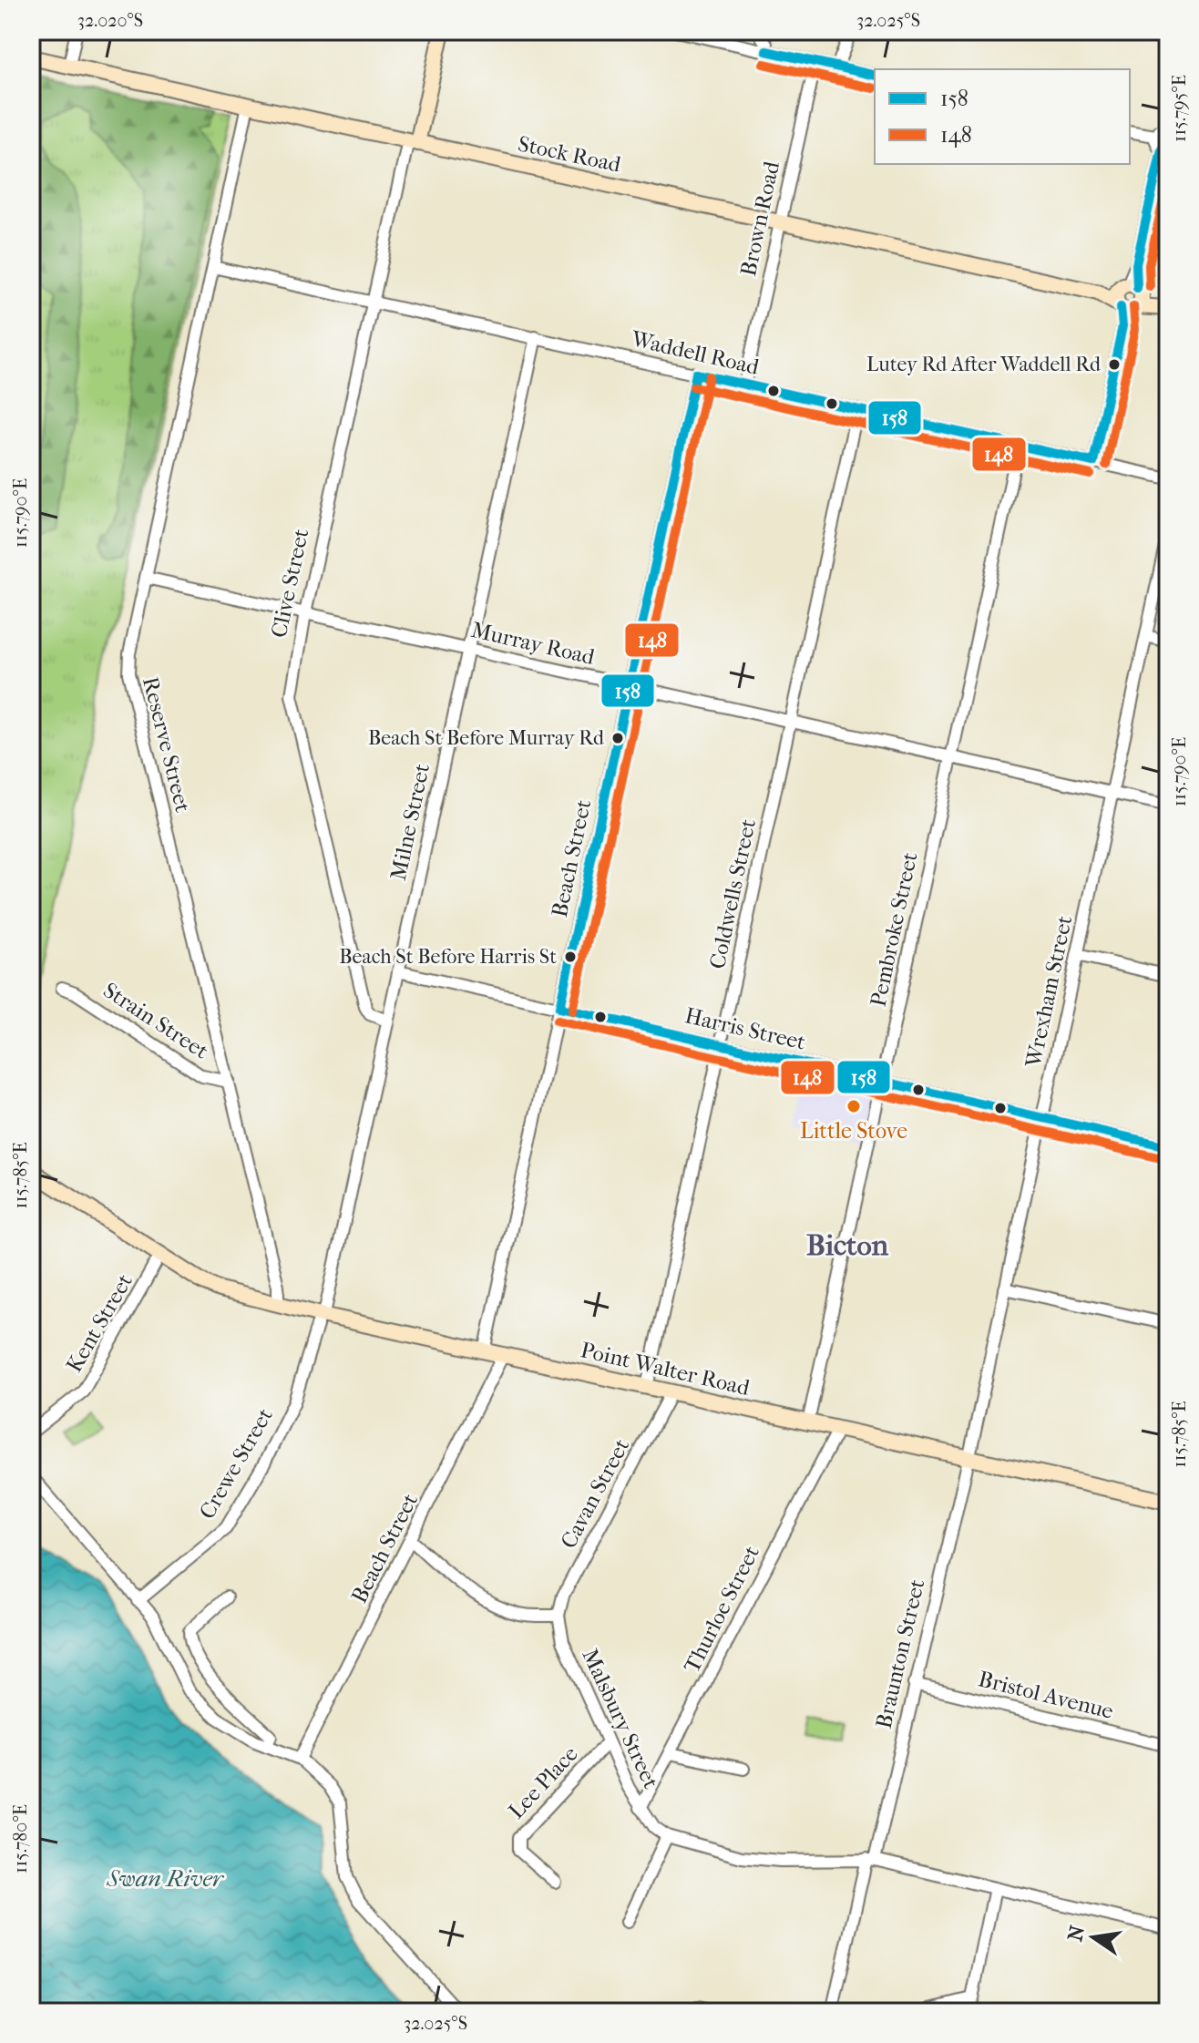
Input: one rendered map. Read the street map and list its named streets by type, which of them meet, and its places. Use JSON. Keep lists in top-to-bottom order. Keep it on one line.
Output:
{"streets":{"street":["Stock Road","Brown Road","Waddell Road","Clive Street","Murray Road","Reserve Street","Milne Street","Beach Street","Coldwells Street","Pembroke Street","Wrexham Street","Strain Street","Harris Street","Kent Street","Point Walter Road","Crewe Street","Cavan Street","Thurloe Street","Braunton Street","Bristol Avenue","Malsbury Street","Lee Place"]},"crossings":[["Stock Road","Brown Road"],["Stock Road","Clive Street"],["Stock Road","Reserve Street"],["Brown Road","Waddell Road"],["Waddell Road","Clive Street"],["Waddell Road","Reserve Street"],["Waddell Road","Milne Street"],["Waddell Road","Beach Street"],["Waddell Road","Coldwells Street"],["Waddell Road","Pembroke Street"],["Clive Street","Murray Road"],["Clive Street","Milne Street"],["Murray Road","Reserve Street"],["Murray Road","Milne Street"],["Murray Road","Beach Street"],["Murray Road","Coldwells Street"],["Murray Road","Pembroke Street"],["Murray Road","Wrexham Street"],["Reserve Street","Strain Street"],["Reserve Street","Point Walter Road"],["Milne Street","Harris Street"],["Milne Street","Point Walter Road"],["Milne Street","Crewe Street"],["Beach Street","Harris Street"],["Beach Street","Point Walter Road"],["Coldwells Street","Harris Street"],["Coldwells Street","Point Walter Road"],["Pembroke Street","Harris Street"],["Pembroke Street","Point Walter Road"],["Wrexham Street","Harris Street"],["Wrexham Street","Point Walter Road"],["Wrexham Street","Braunton Street"],["Kent Street","Point Walter Road"],["Point Walter Road","Crewe Street"],["Point Walter Road","Cavan Street"],["Point Walter Road","Thurloe Street"],["Point Walter Road","Braunton Street"],["Cavan Street","Malsbury Street"],["Thurloe Street","Malsbury Street"],["Braunton Street","Bristol Avenue"],["Malsbury Street","Lee Place"]],"districts":["Bicton"],"water":["Swan River"],"places":["Lutey Rd After Waddell Rd","Beach St Before Murray Rd","Beach St Before Harris St","Little Stove"],"lines":["transit line 158","transit line 148"],"legend":["158","148"],"north":"left","coordinates":["32.020°S","32.025°S","115.795°E","115.790°E","115.785°E","115.780°E"]}
